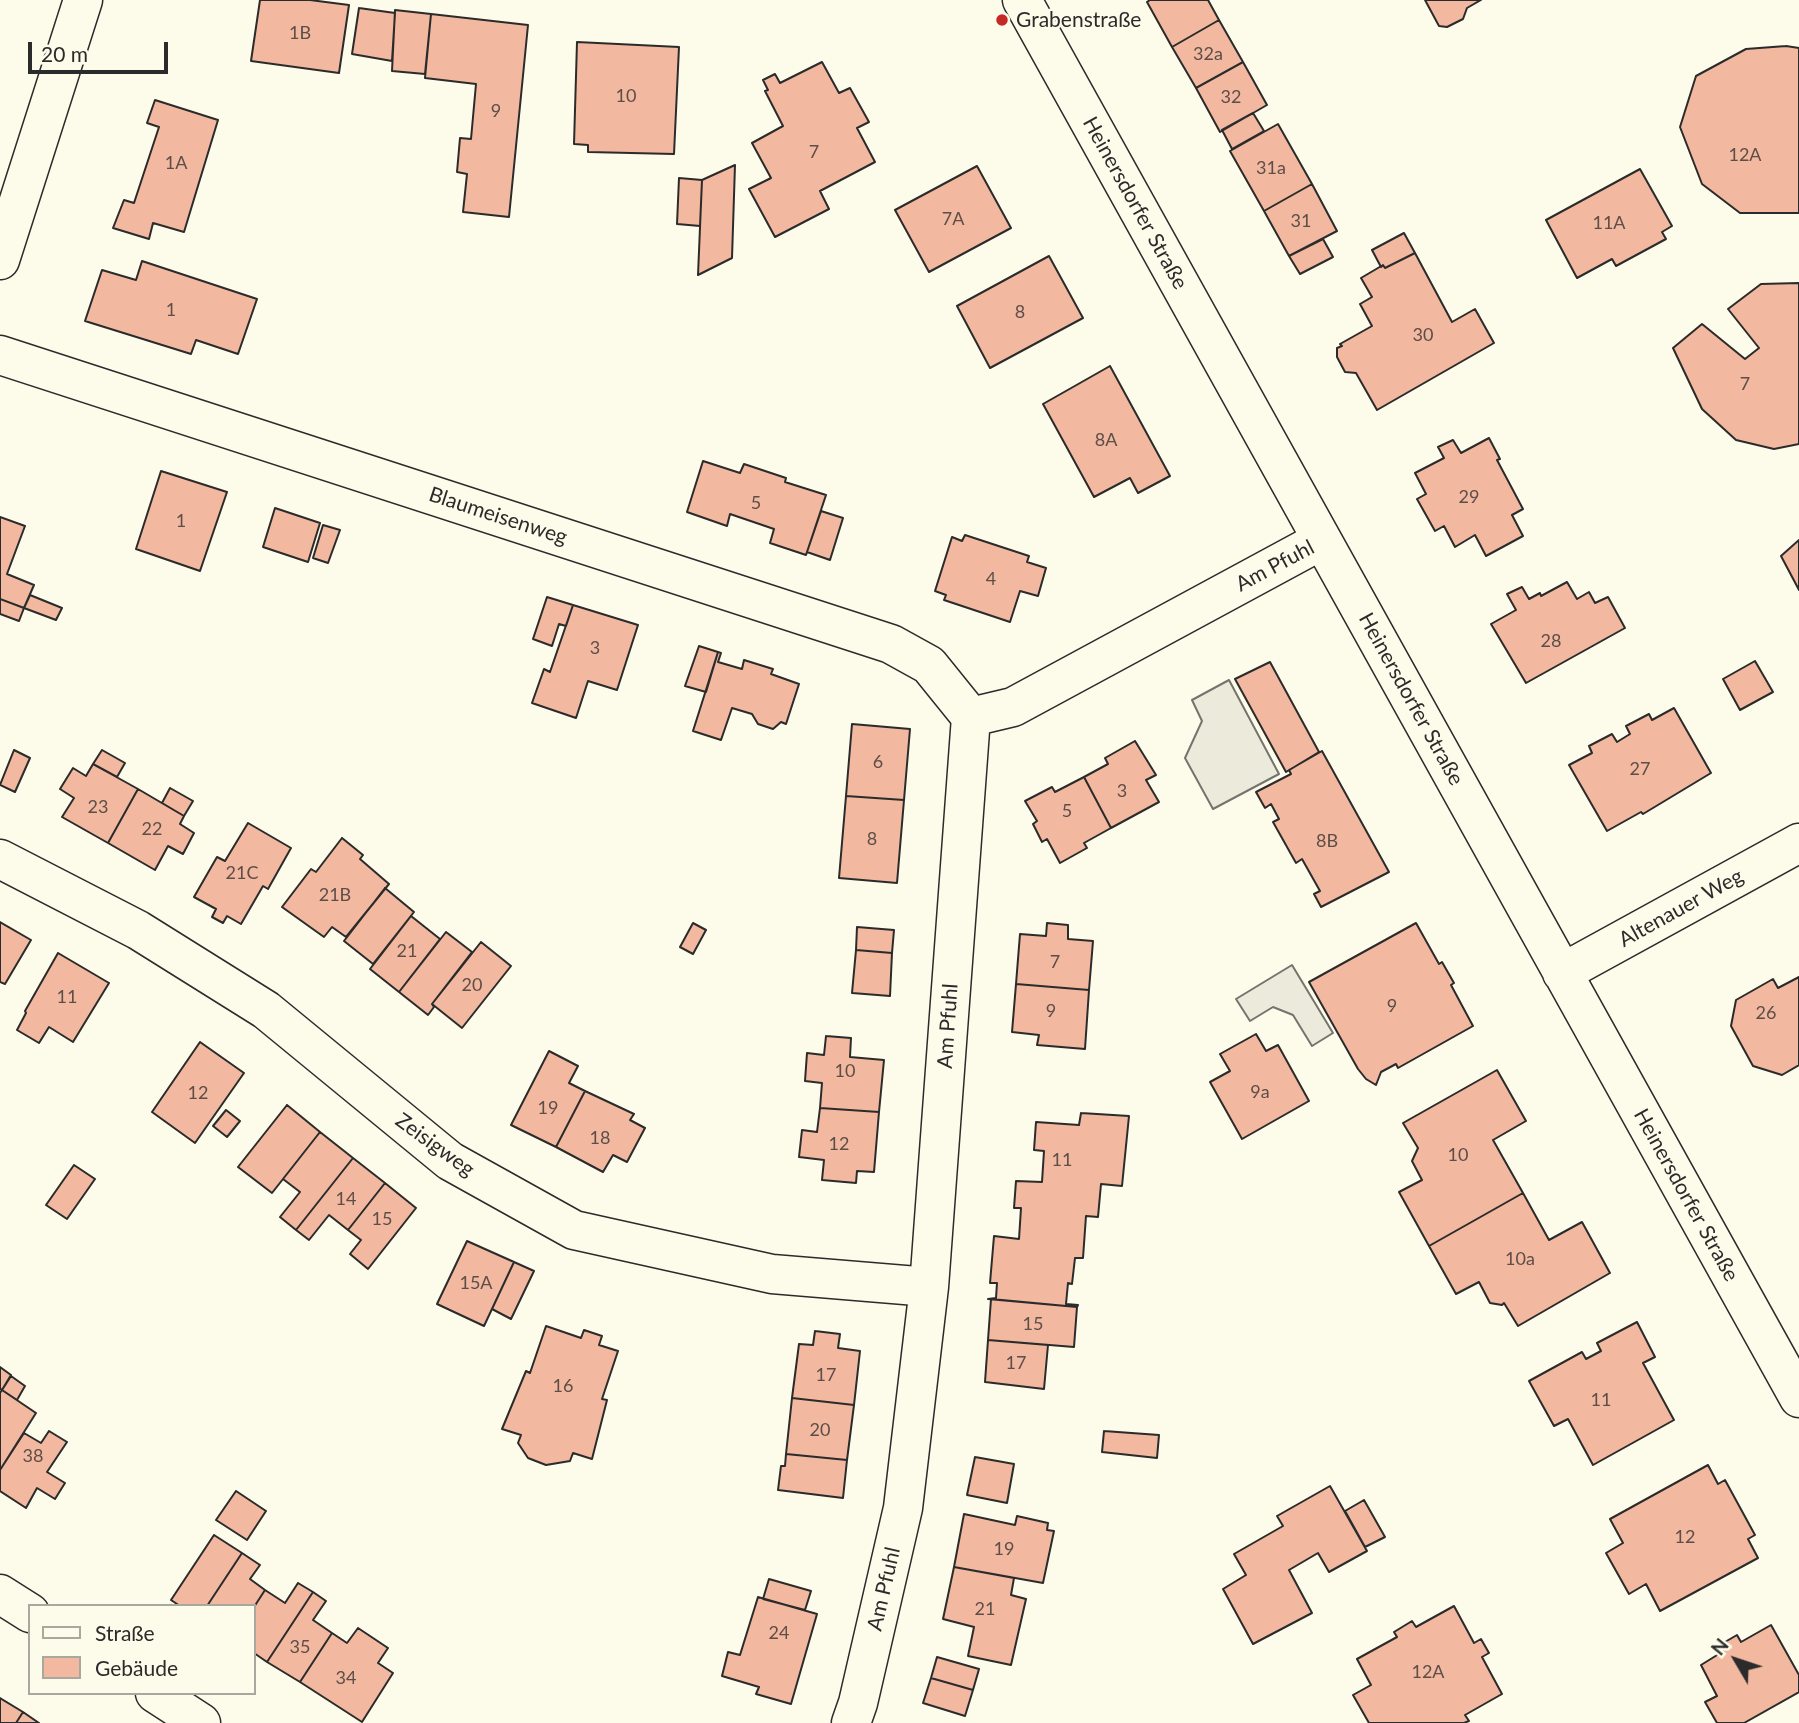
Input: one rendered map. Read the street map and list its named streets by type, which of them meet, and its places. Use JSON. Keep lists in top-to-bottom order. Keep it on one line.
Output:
{"streets":{"street":["Heinersdorfer Straße","Blaumeisenweg","Am Pfuhl","Altenauer Weg","Zeisigweg"]},"crossings":[["Heinersdorfer Straße","Am Pfuhl"],["Heinersdorfer Straße","Altenauer Weg"],["Blaumeisenweg","Am Pfuhl"],["Am Pfuhl","Zeisigweg"]],"places":["Grabenstraße"],"house_numbers":["1B","32a","10","32","9","7","12A","1A","31a","7A","31","11A","1","8","30","7","8A","29","5","1","4","28","3","6","27","3","23","5","22","8","8B","21C","21B","21","7","20","11","9","9","26","10","9a","12","19","18","12","10","11","14","15","10a","15A","15","17","17","16","11","20","38","12","19","21","24","35","12A","34"],"legend":["Straße","Gebäude"],"scale_bar":"20 m","north":"top left"}
